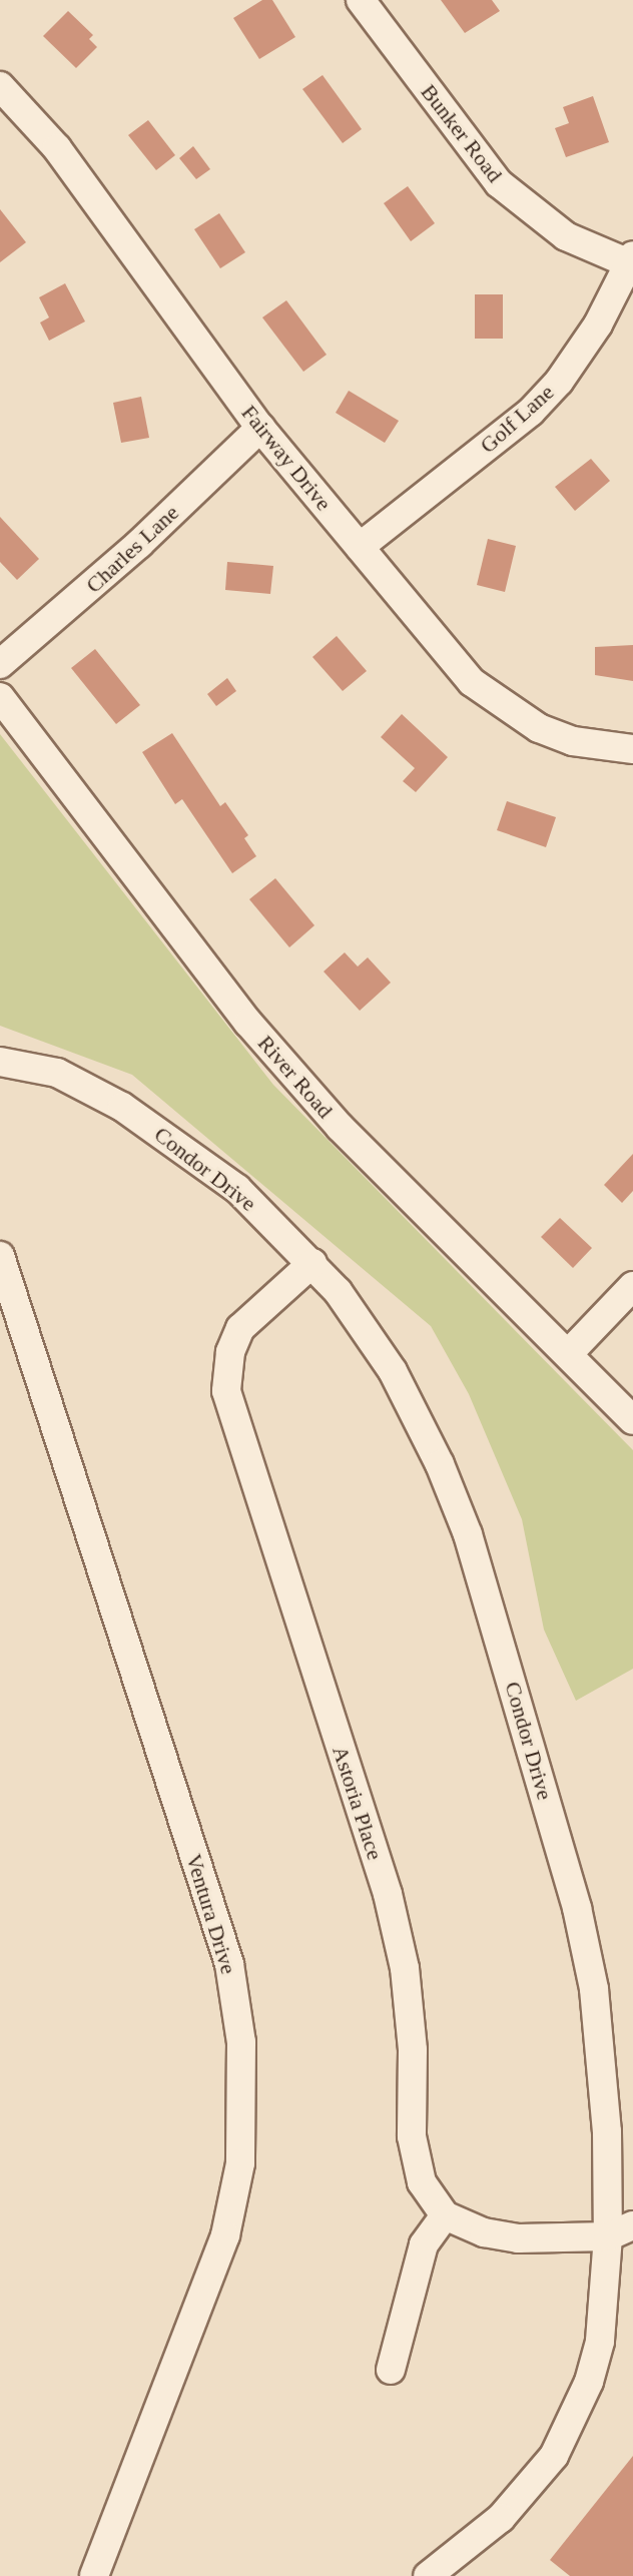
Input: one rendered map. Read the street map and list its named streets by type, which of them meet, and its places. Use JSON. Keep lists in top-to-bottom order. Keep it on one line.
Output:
{"streets":{"street":["Bunker Road","Golf Lane","Fairway Drive","Charles Lane","River Road","Condor Drive","Astoria Place","Ventura Drive"]},"crossings":[["Bunker Road","Golf Lane"],["Golf Lane","Fairway Drive"],["Fairway Drive","Charles Lane"],["Condor Drive","Astoria Place"]]}
